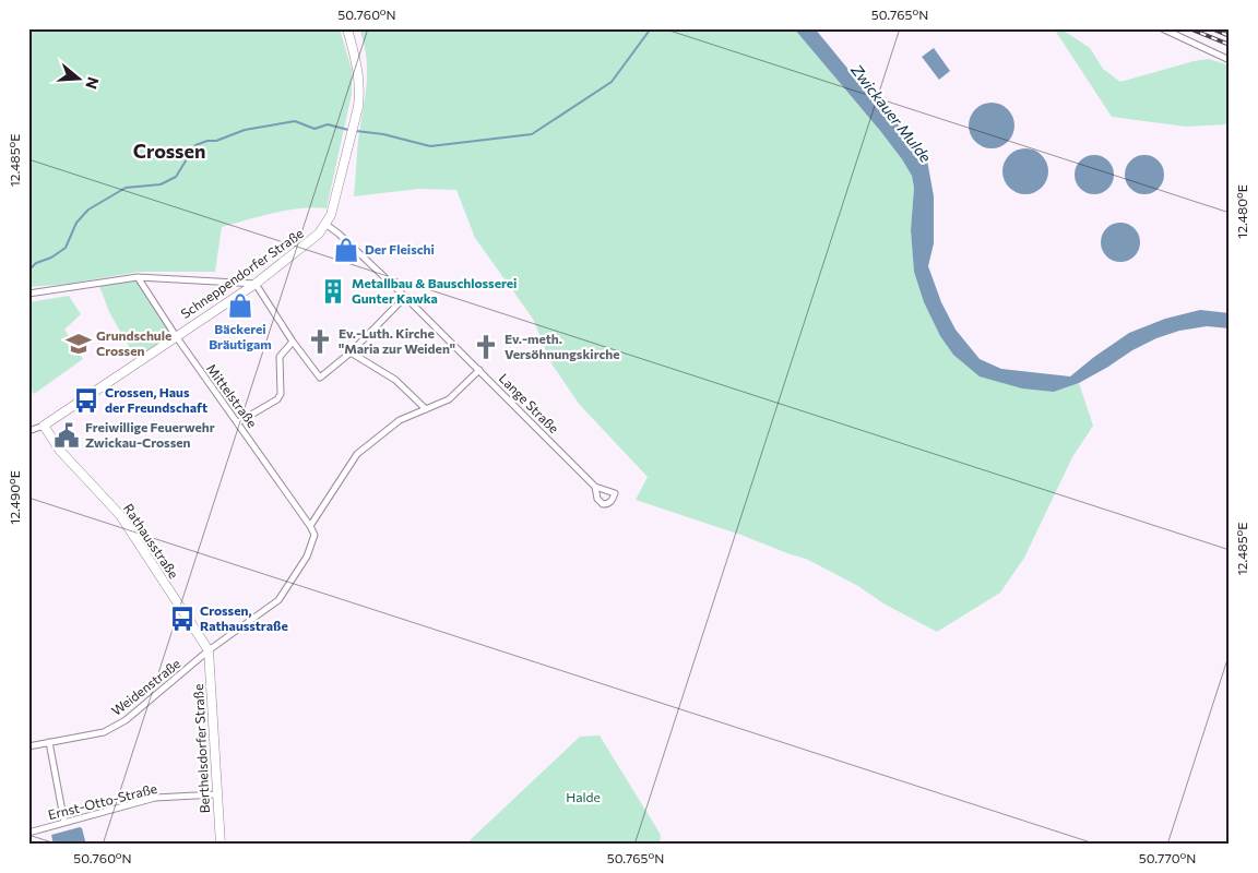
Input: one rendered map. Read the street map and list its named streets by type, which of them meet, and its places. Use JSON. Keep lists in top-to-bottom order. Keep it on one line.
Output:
{"streets":{"street":["Schneppendorfer Straße","Mittelstraße","Lange Straße","Rathausstraße","Weidenstraße","Berthelsdorfer Straße","Ernst-Otto-Straße"]},"crossings":[["Schneppendorfer Straße","Mittelstraße"],["Schneppendorfer Straße","Lange Straße"],["Schneppendorfer Straße","Rathausstraße"],["Mittelstraße","Weidenstraße"],["Rathausstraße","Weidenstraße"],["Rathausstraße","Berthelsdorfer Straße"],["Weidenstraße","Berthelsdorfer Straße"],["Berthelsdorfer Straße","Ernst-Otto-Straße"]],"districts":["Crossen"],"water":["Zwickauer Mulde"],"parks":["Halde"],"places":{"shop":["Der Fleischi","Bäckerei Bräutigam"],"building":["Metallbau & Bauschlosserei Gunter Kawka"],"church":["Ev.-Luth. Kirche \"Maria zur Weiden\"","Ev.-meth. Versöhnungskirche"],"school or university":["Grundschule Crossen"],"bus stop":["Crossen, Haus der Freundschaft","Crossen, Rathausstraße"],"public building":["Freiwillige Feuerwehr Zwickau-Crossen"]},"north":"right","coordinates":["50.760°N","50.765°N","12.485°E","12.480°E","12.490°E","50.770°N"]}
